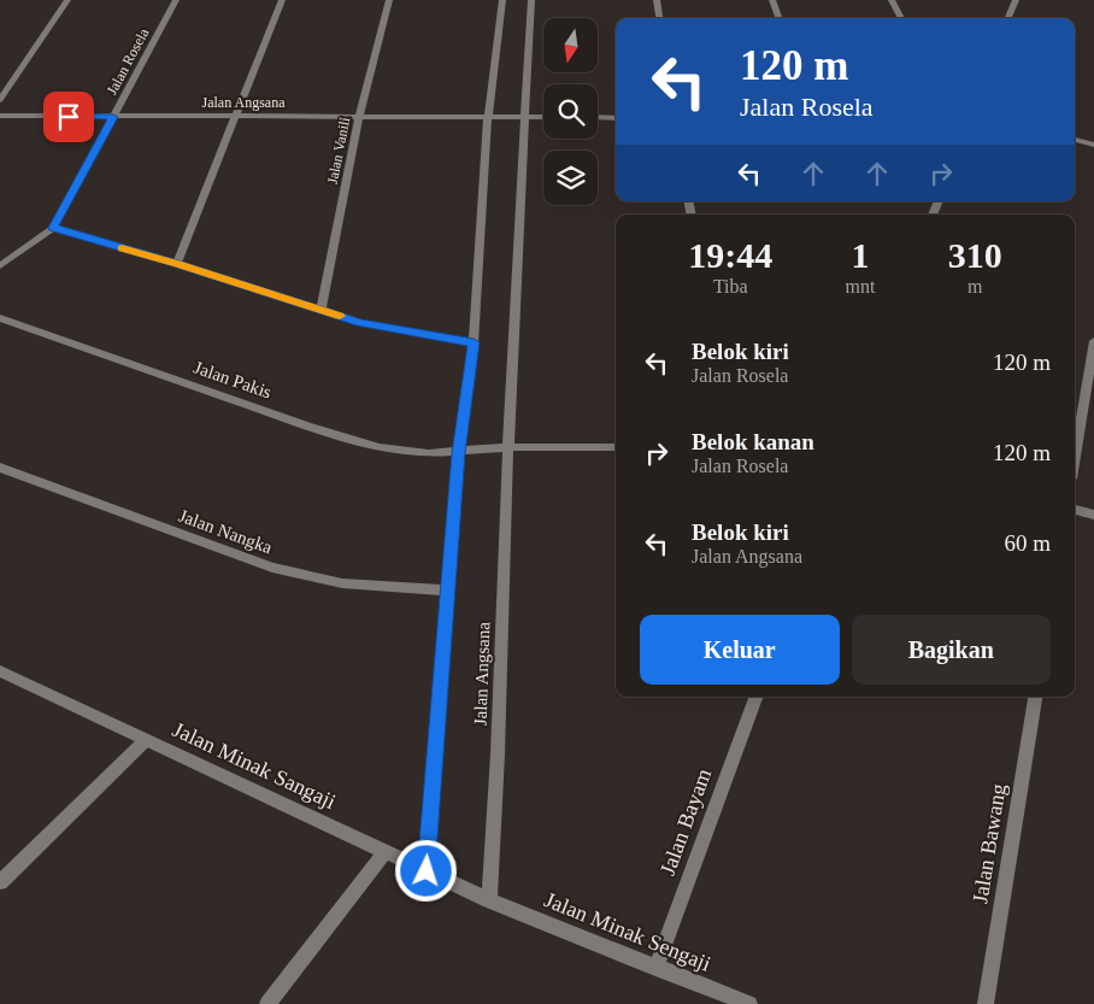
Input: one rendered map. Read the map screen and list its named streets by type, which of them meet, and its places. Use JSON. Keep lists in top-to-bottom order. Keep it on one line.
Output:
{"streets":{"street":["Jalan Rosela","Jalan Angsana","Jalan Vanili","Jalan Pakis","Jalan Nangka","Jalan Minak Sangaji","Jalan Bayam","Jalan Bawang","Jalan Minak Sengaji"]},"crossings":[["Jalan Rosela","Jalan Angsana"],["Jalan Angsana","Jalan Vanili"],["Jalan Angsana","Jalan Pakis"],["Jalan Angsana","Jalan Minak Sangaji"],["Jalan Angsana","Jalan Minak Sengaji"],["Jalan Minak Sangaji","Jalan Minak Sengaji"],["Jalan Bayam","Jalan Minak Sengaji"]],"north":"bottom","page":{"turn":["120 m","Jalan Rosela"],"eta":["19:44","Tiba","1","mnt","310","m"],"list":[{"name":"Belok kiri","note":"Jalan Rosela","value":"120 m"},{"name":"Belok kanan","note":"Jalan Rosela","value":"120 m"},{"name":"Belok kiri","note":"Jalan Angsana","value":"60 m"}],"buttons":["Keluar","Bagikan"]}}
